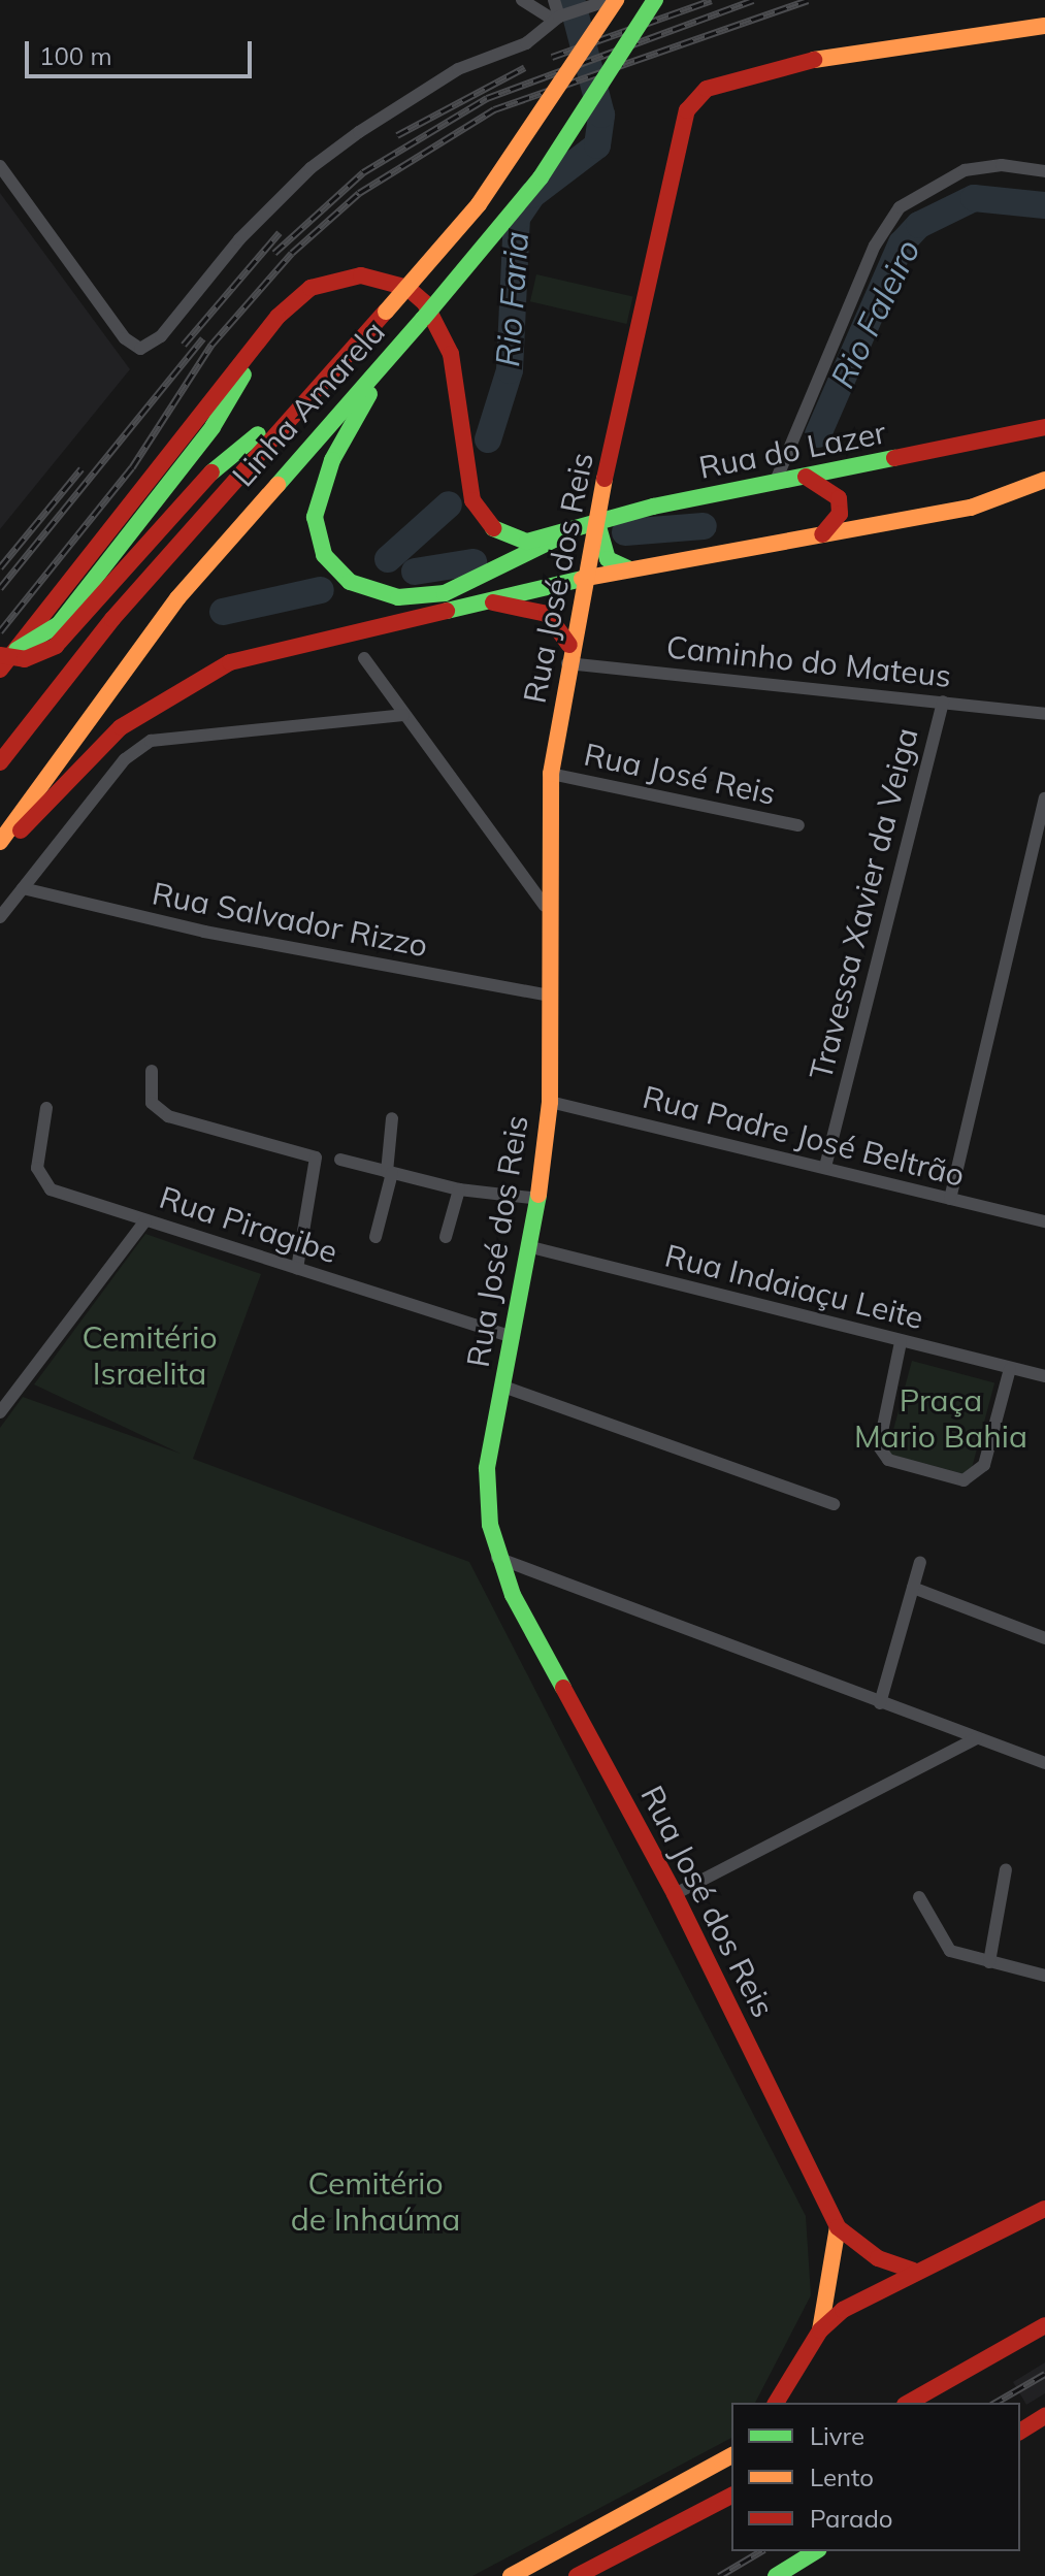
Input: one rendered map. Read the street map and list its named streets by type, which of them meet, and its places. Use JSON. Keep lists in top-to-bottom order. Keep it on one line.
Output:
{"streets":{"main road":["Linha Amarela","Rua do Lazer","Rua José dos Reis"],"street":["Caminho do Mateus","Rua José Reis","Travessa Xavier da Veiga","Rua Salvador Rizzo","Rua Padre José Beltrão","Rua Piragibe","Rua Indaiaçu Leite"]},"crossings":[["Linha Amarela","Rua do Lazer"],["Rua do Lazer","Rua José dos Reis"],["Rua José dos Reis","Caminho do Mateus"],["Rua José dos Reis","Rua José Reis"],["Rua José dos Reis","Rua Salvador Rizzo"],["Rua José dos Reis","Rua Padre José Beltrão"],["Rua José dos Reis","Rua Piragibe"],["Rua José dos Reis","Rua Indaiaçu Leite"],["Caminho do Mateus","Travessa Xavier da Veiga"],["Travessa Xavier da Veiga","Rua Padre José Beltrão"]],"water":["Rio Faria","Rio Faleiro"],"parks":["Cemitério Israelita","Praça Mario Bahia","Cemitério de Inhaúma"],"legend":["Livre","Lento","Parado"],"scale_bar":"100 m"}
